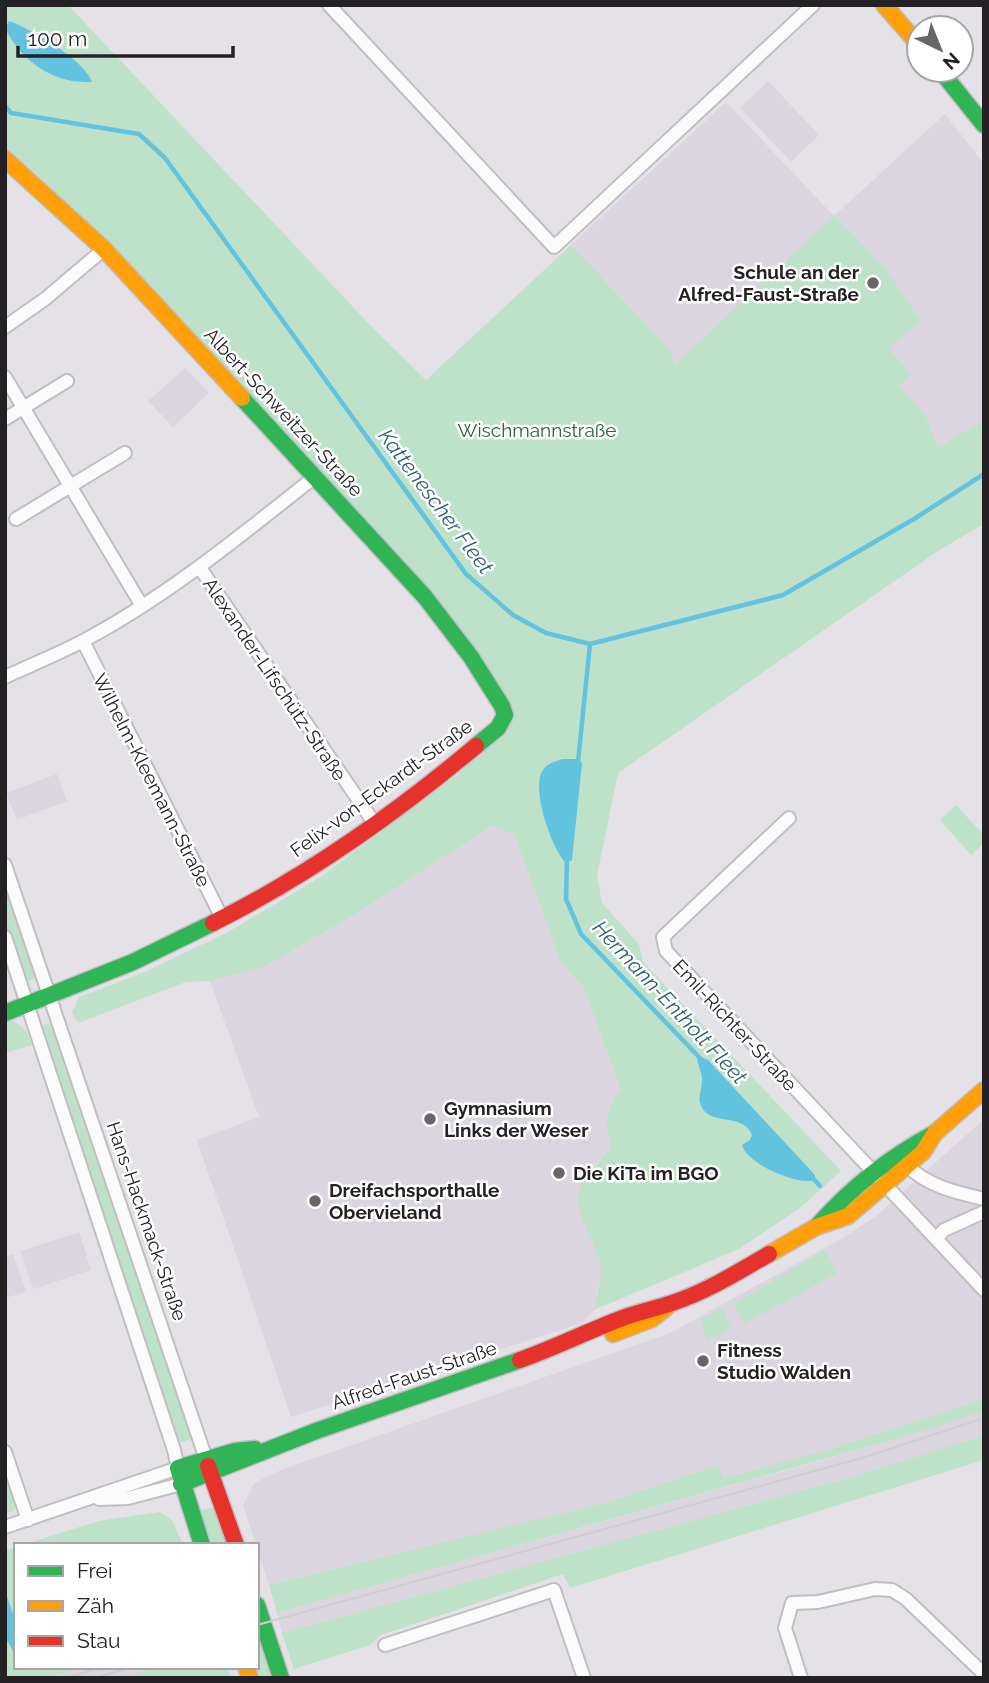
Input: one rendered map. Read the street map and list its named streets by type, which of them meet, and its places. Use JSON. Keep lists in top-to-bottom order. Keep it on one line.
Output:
{"streets":{"street":["Albert-Schweitzer-Straße","Alexander-Lifschütz-Straße","Wilhelm-Kleemann-Straße","Felix-von-Eckardt-Straße","Emil-Richter-Straße","Hans-Hackmack-Straße","Alfred-Faust-Straße"]},"crossings":[["Albert-Schweitzer-Straße","Felix-von-Eckardt-Straße"],["Alexander-Lifschütz-Straße","Felix-von-Eckardt-Straße"],["Wilhelm-Kleemann-Straße","Felix-von-Eckardt-Straße"],["Felix-von-Eckardt-Straße","Hans-Hackmack-Straße"],["Emil-Richter-Straße","Alfred-Faust-Straße"],["Hans-Hackmack-Straße","Alfred-Faust-Straße"]],"water":["Kattenescher Fleet","Hermann-Entholt Fleet"],"parks":["Wischmannstraße"],"places":["Schule an der Alfred-Faust-Straße","Gymnasium Links der Weser","Die KiTa im BGO","Dreifachsporthalle Obervieland","Fitness Studio Walden"],"legend":["Frei","Zäh","Stau"],"scale_bar":"100 m","north":"bottom right"}
